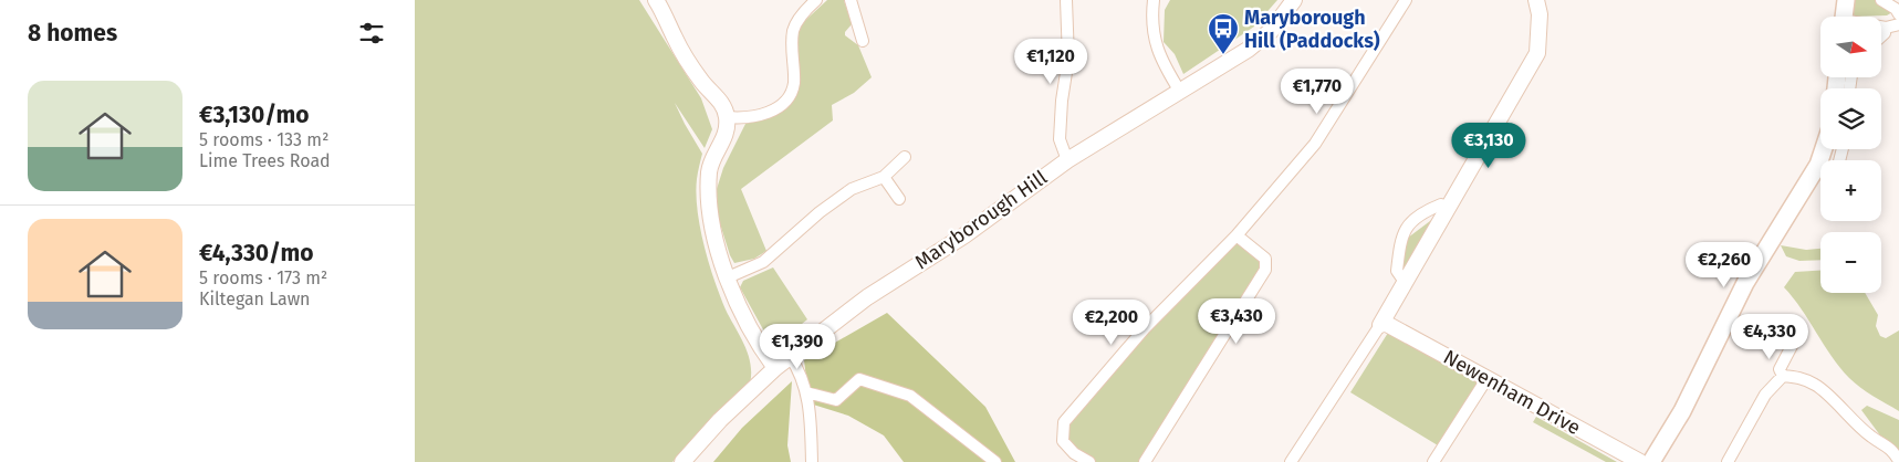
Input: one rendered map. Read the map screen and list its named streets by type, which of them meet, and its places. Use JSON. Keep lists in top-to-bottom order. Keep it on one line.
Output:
{"streets":{"street":["Maryborough Hill","Newenham Drive"]},"places":{"bus stop":["Maryborough Hill (Paddocks)"]},"north":"right","page":{"heading":"8 homes","map_buttons":["+","−"],"price":["€1,120","€1,770","€3,130","€2,260","€3,430","€2,200","€4,330","€1,390"],"list":[{"name":"€3,130/mo","note":"5 rooms · 133 m² · Lime Trees Road"},{"name":"€4,330/mo","note":"5 rooms · 173 m² · Kiltegan Lawn"}]}}
